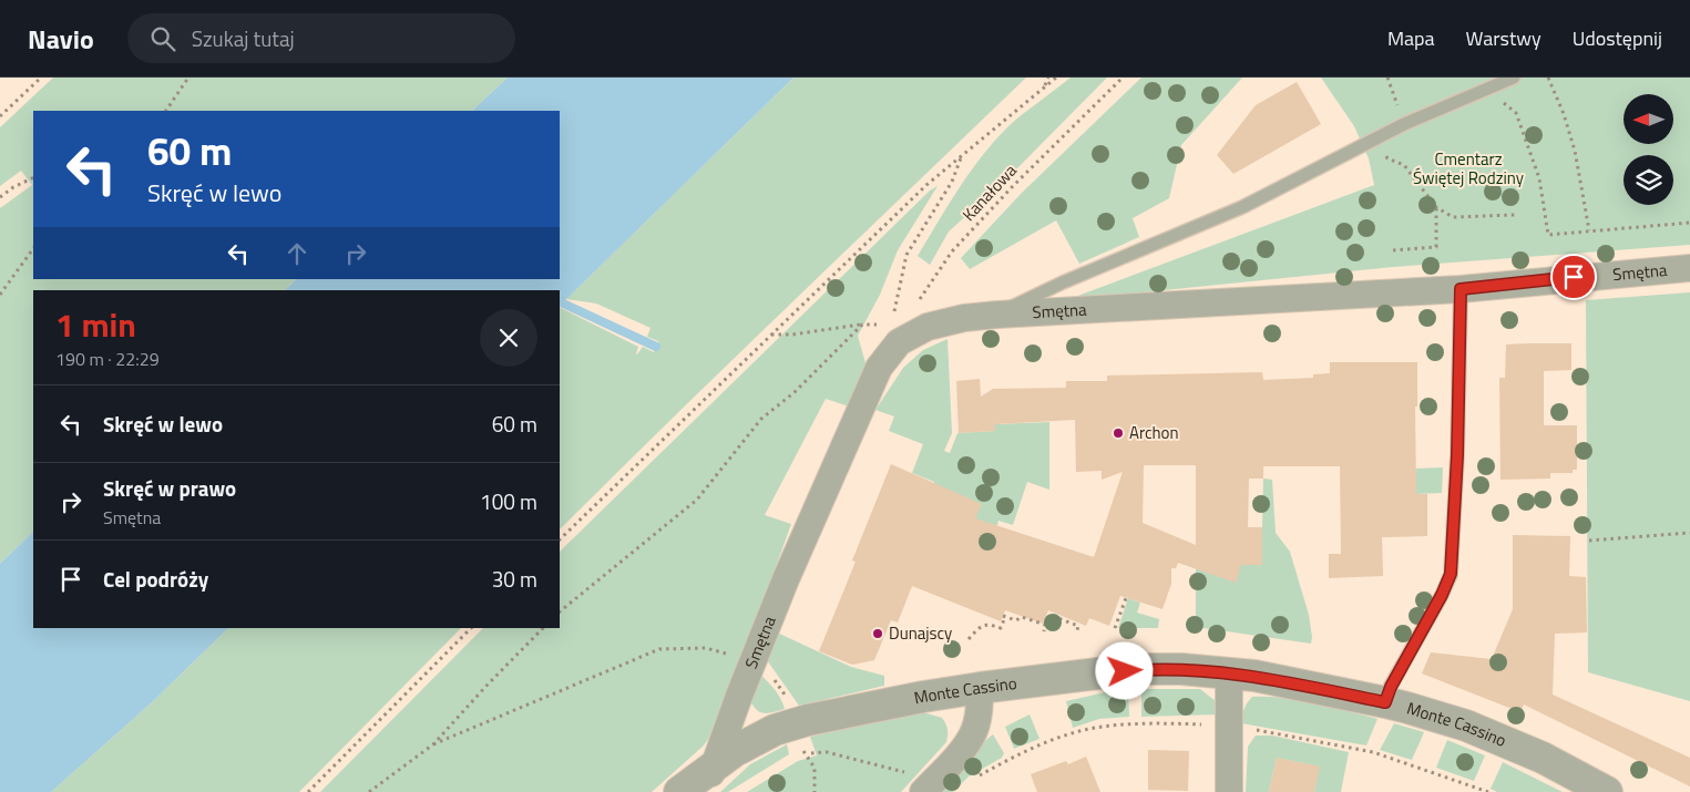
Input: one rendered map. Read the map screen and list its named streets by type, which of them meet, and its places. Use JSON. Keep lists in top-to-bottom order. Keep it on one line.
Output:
{"streets":{"street":["Smętna","Monte Cassino"],"path":["Kanałowa"]},"crossings":[["Smętna","Monte Cassino"]],"parks":["Cmentarz Świętej Rodziny"],"places":["Archon","Dunajscy"],"north":"left","page":{"header":"Navio","search":"Szukaj tutaj","nav":["Mapa","Warstwy","Udostępnij"],"turn":["60 m","Skręć w lewo"],"heading":["1 min","190 m · 22:29"],"list":[{"name":"Skręć w lewo","value":"60 m"},{"name":"Skręć w prawo","note":"Smętna","value":"100 m"},{"name":"Cel podróży","value":"30 m"}]}}
